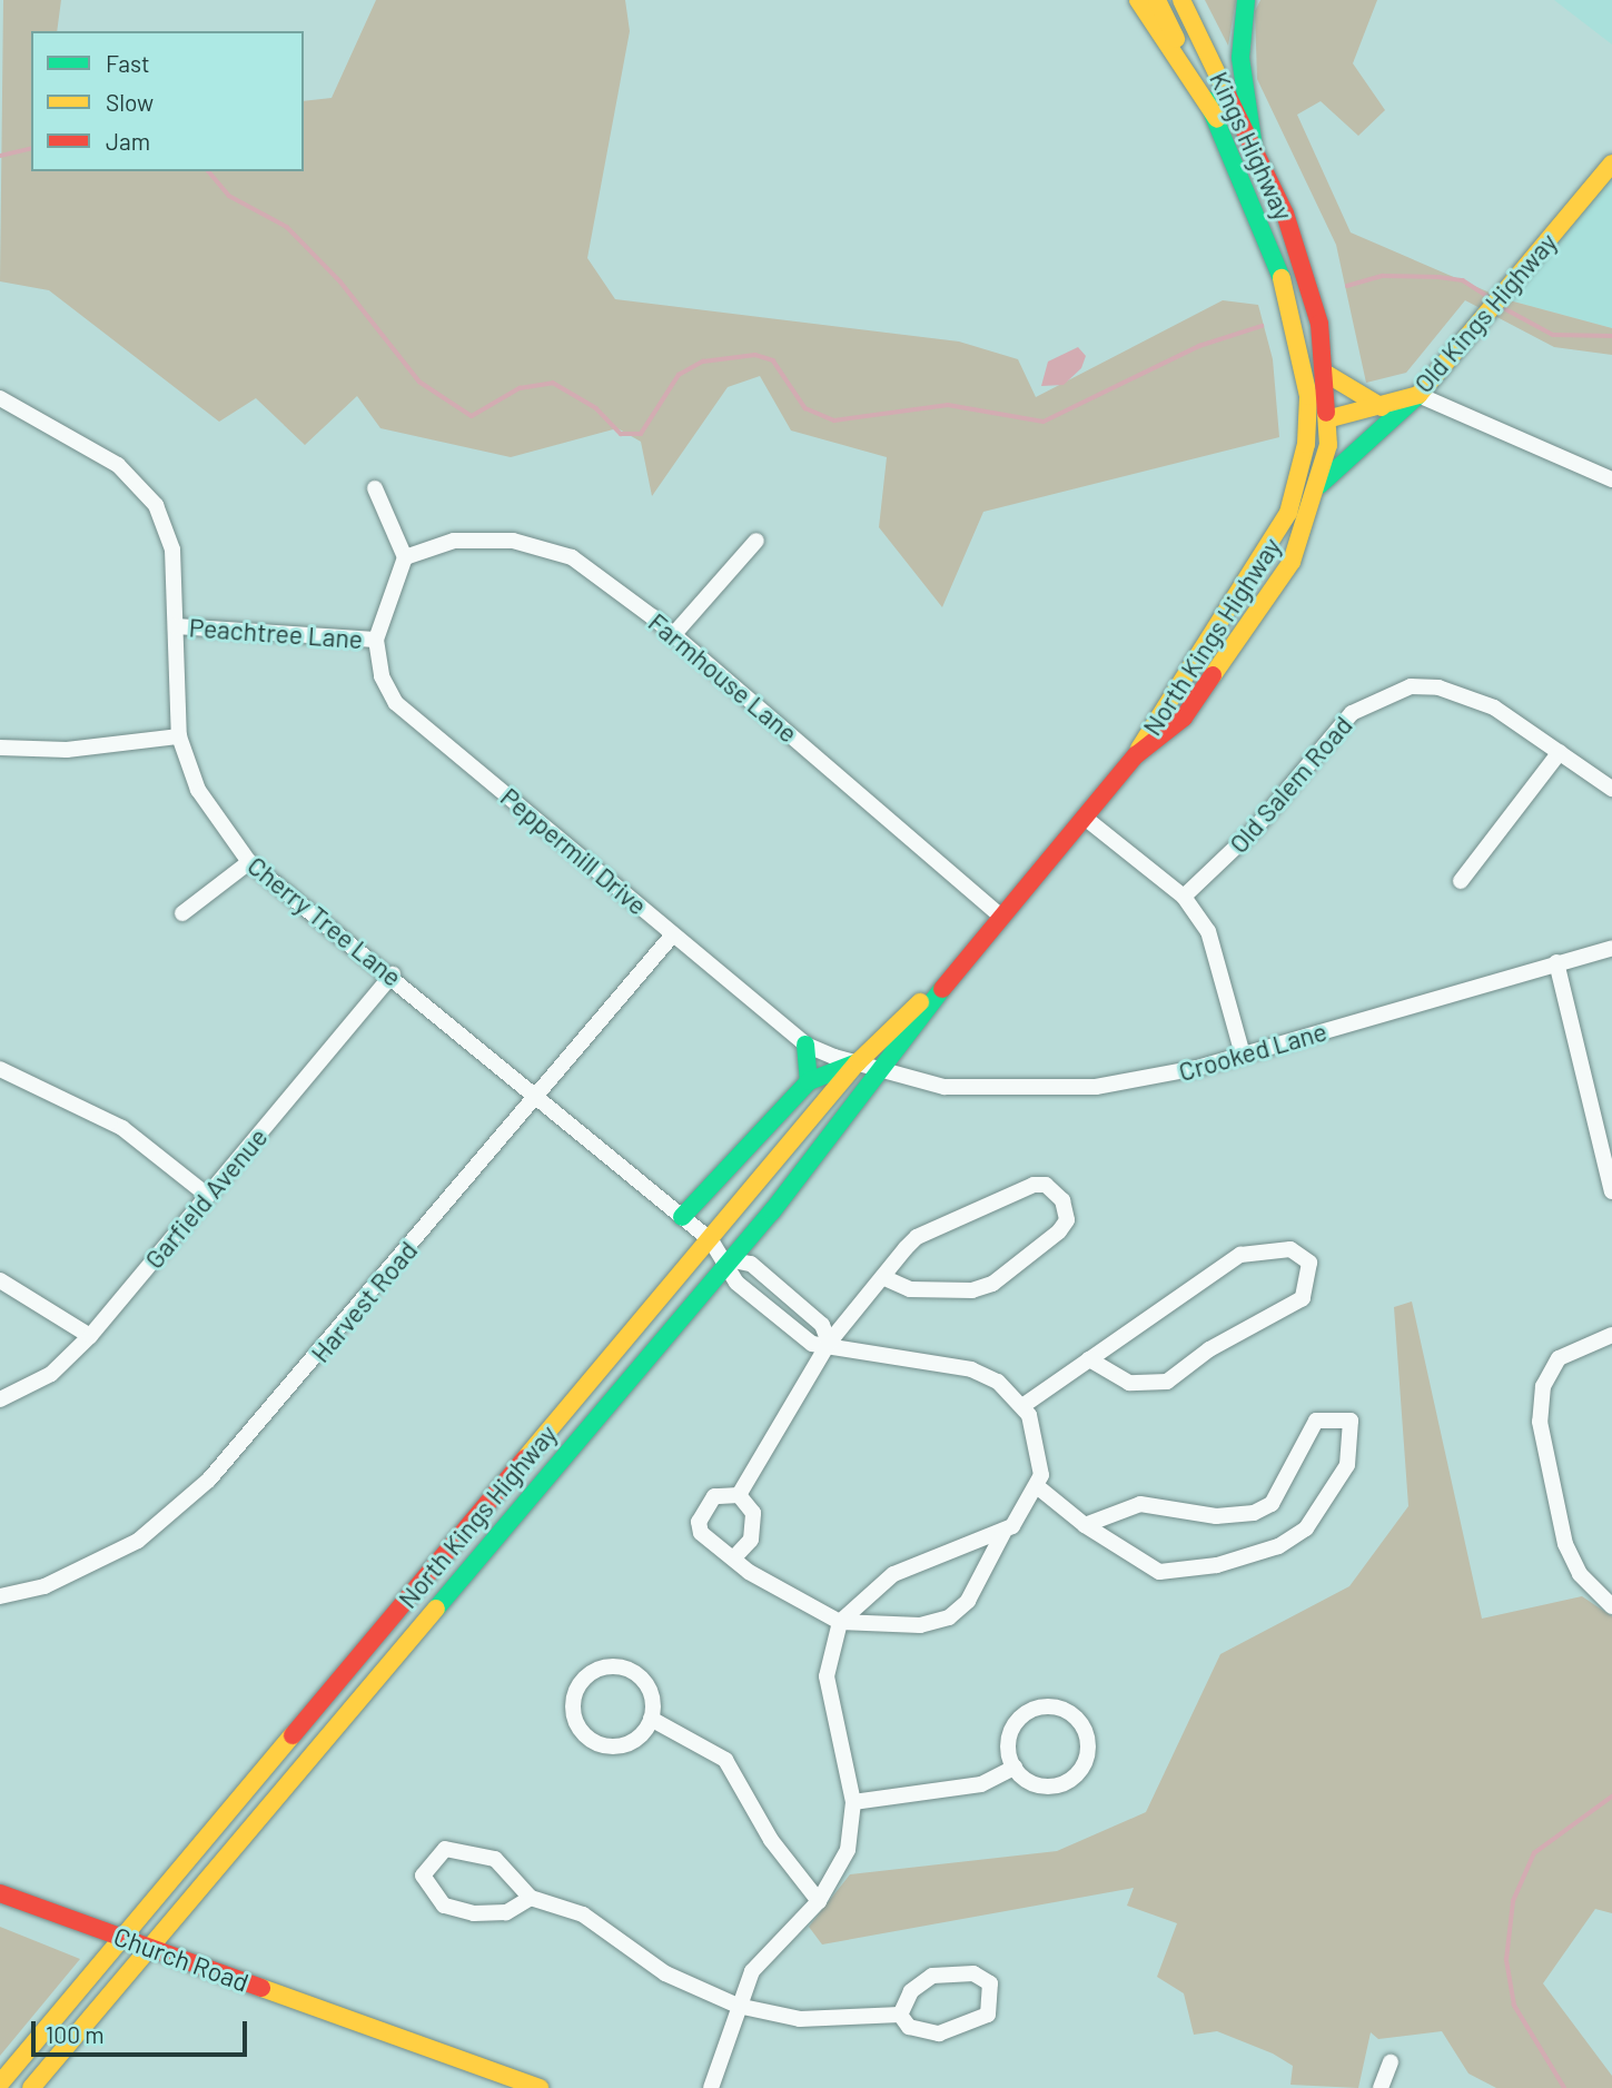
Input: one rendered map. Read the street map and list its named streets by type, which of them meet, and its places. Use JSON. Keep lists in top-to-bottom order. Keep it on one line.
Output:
{"streets":{"main road":["Kings Highway","Old Kings Highway","North Kings Highway","Church Road"],"street":["Peachtree Lane","Farmhouse Lane","Old Salem Road","Peppermill Drive","Cherry Tree Lane","Crooked Lane","Garfield Avenue","Harvest Road"]},"crossings":[["Kings Highway","North Kings Highway"],["Old Kings Highway","North Kings Highway"],["Peachtree Lane","Peppermill Drive"],["Peachtree Lane","Cherry Tree Lane"],["North Kings Highway","Farmhouse Lane"],["North Kings Highway","Peppermill Drive"],["North Kings Highway","Cherry Tree Lane"],["North Kings Highway","Crooked Lane"],["North Kings Highway","Church Road"],["Farmhouse Lane","Peppermill Drive"],["Peppermill Drive","Crooked Lane"],["Peppermill Drive","Harvest Road"],["Cherry Tree Lane","Garfield Avenue"],["Cherry Tree Lane","Harvest Road"]],"legend":["Fast","Slow","Jam"],"scale_bar":"100 m"}
